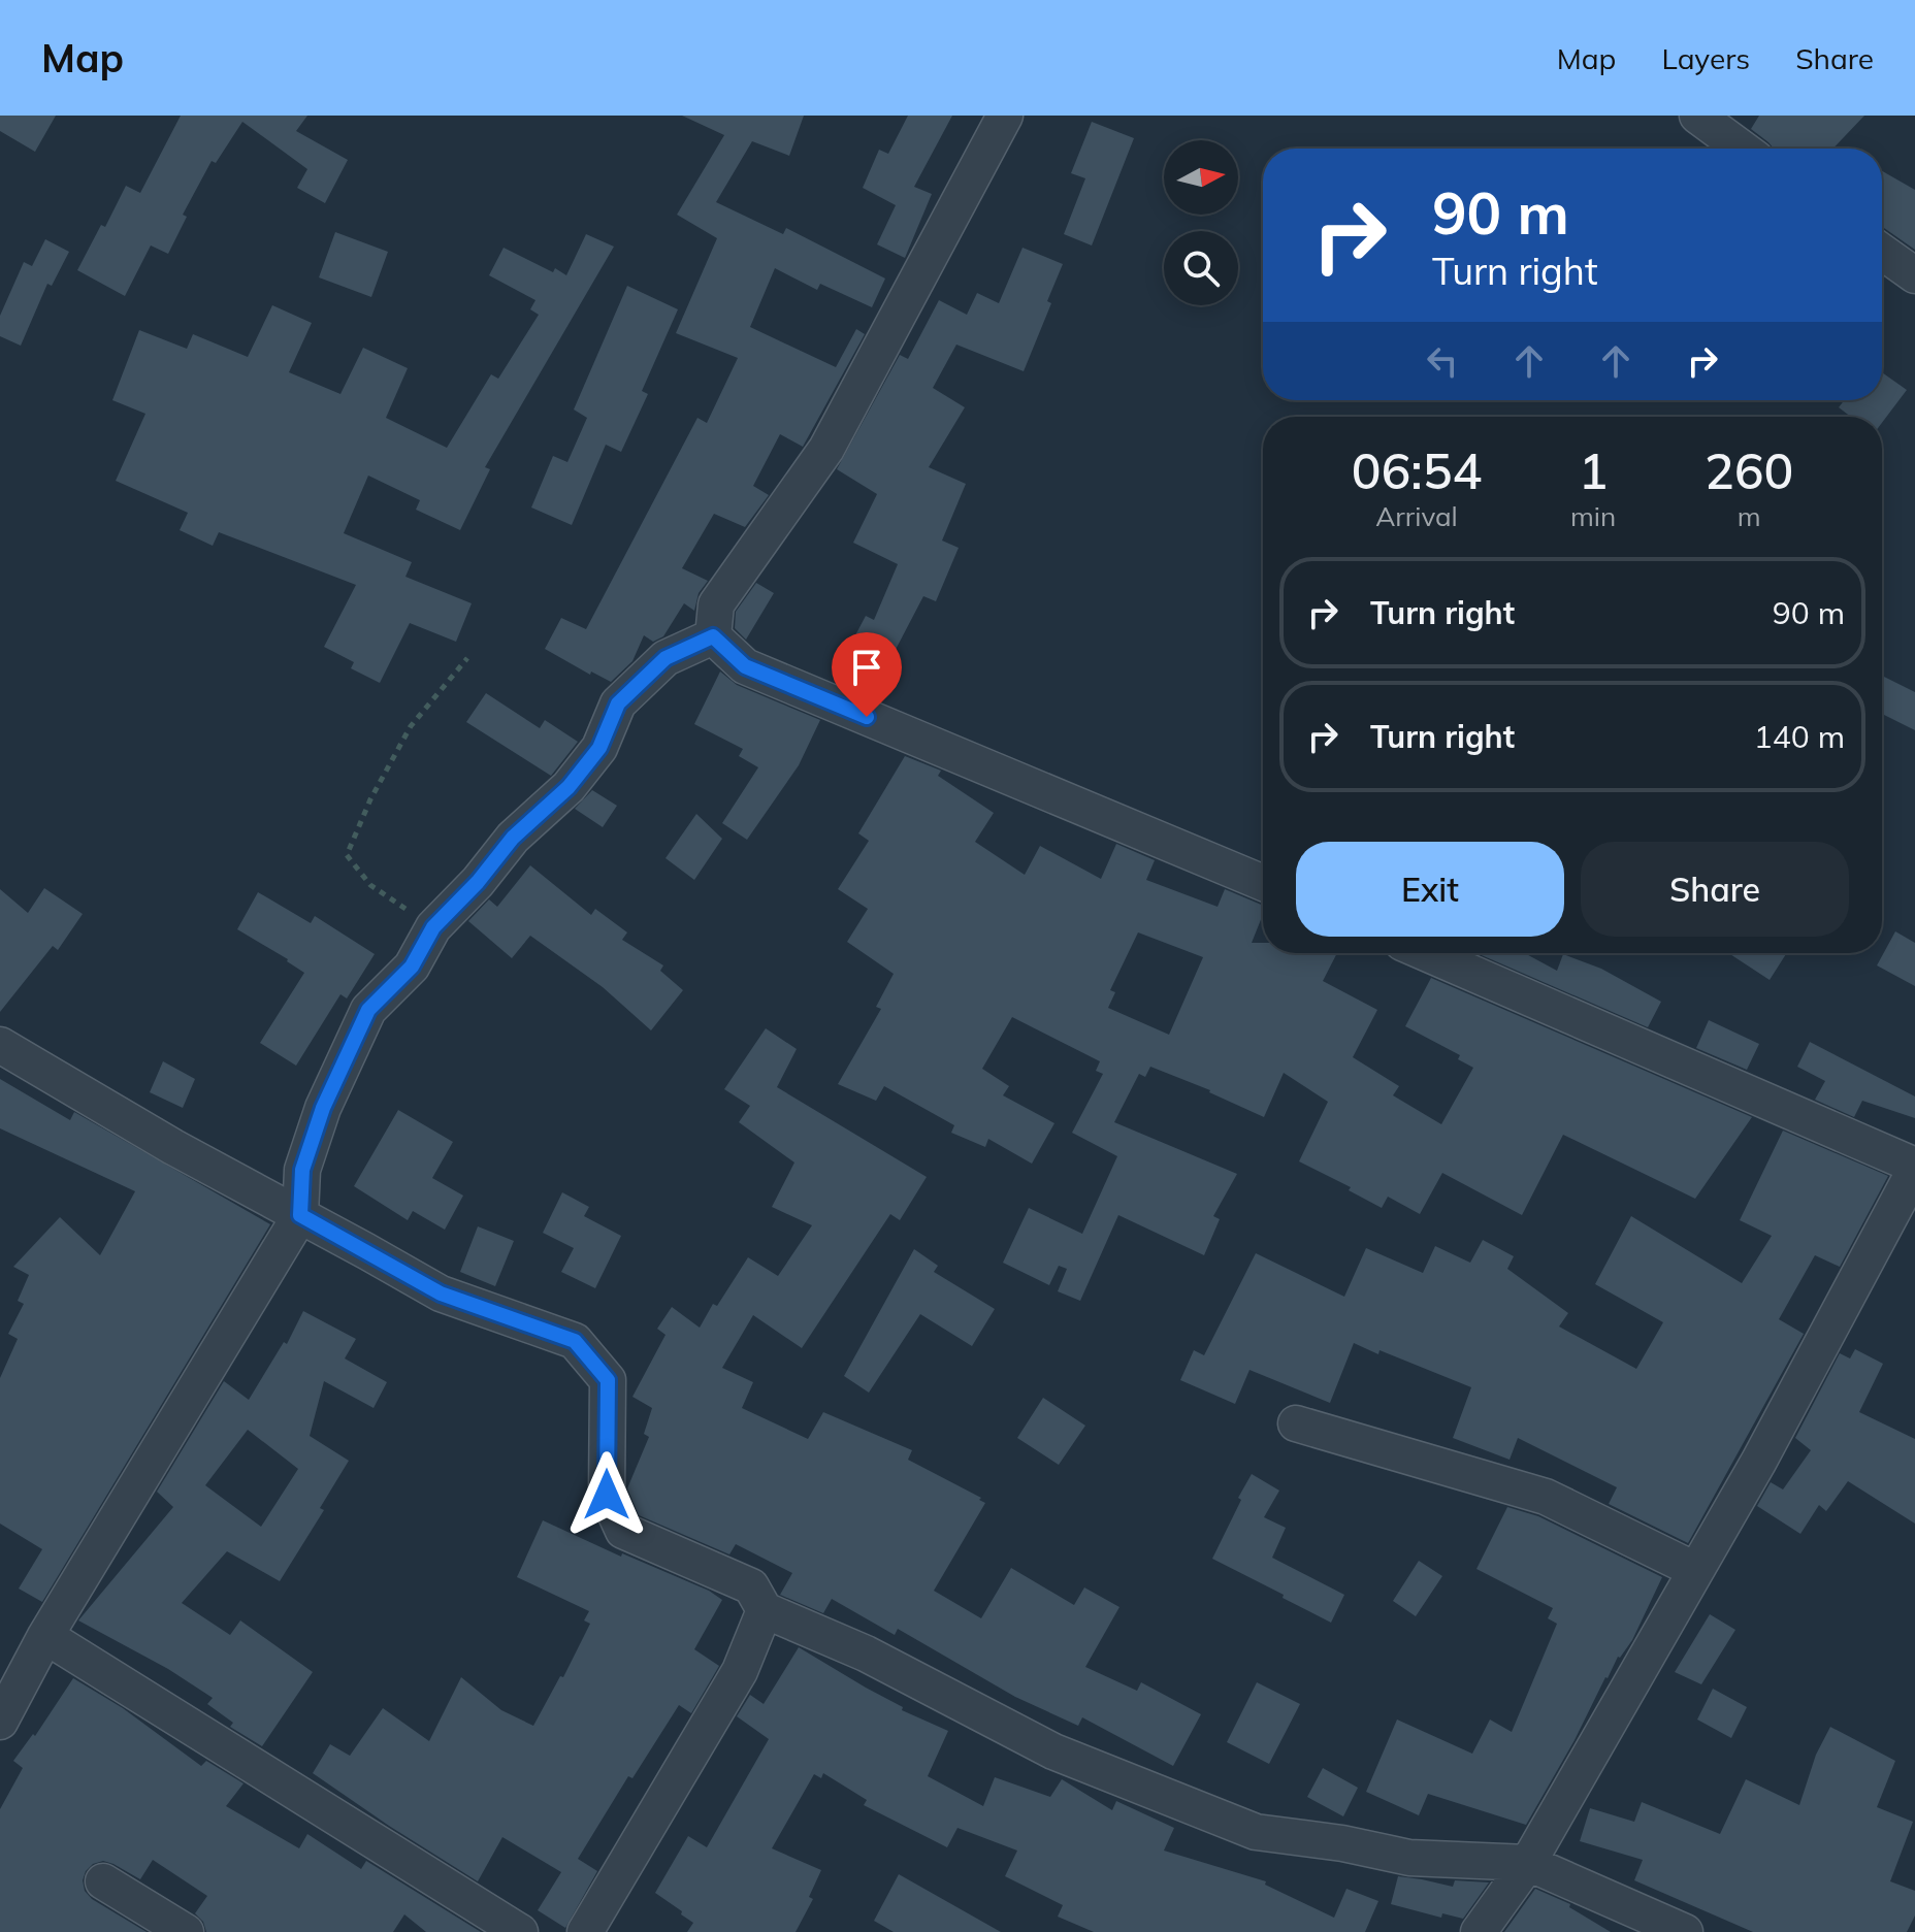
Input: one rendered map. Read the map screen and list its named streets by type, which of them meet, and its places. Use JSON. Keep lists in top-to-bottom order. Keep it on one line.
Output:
{"north":"right","page":{"header":"Map","nav":["Map","Layers","Share"],"turn":["90 m","Turn right"],"eta":["06:54","Arrival","1","min","260","m"],"list":[{"name":"Turn right","value":"90 m"},{"name":"Turn right","value":"140 m"}],"buttons":["Exit","Share"]}}
